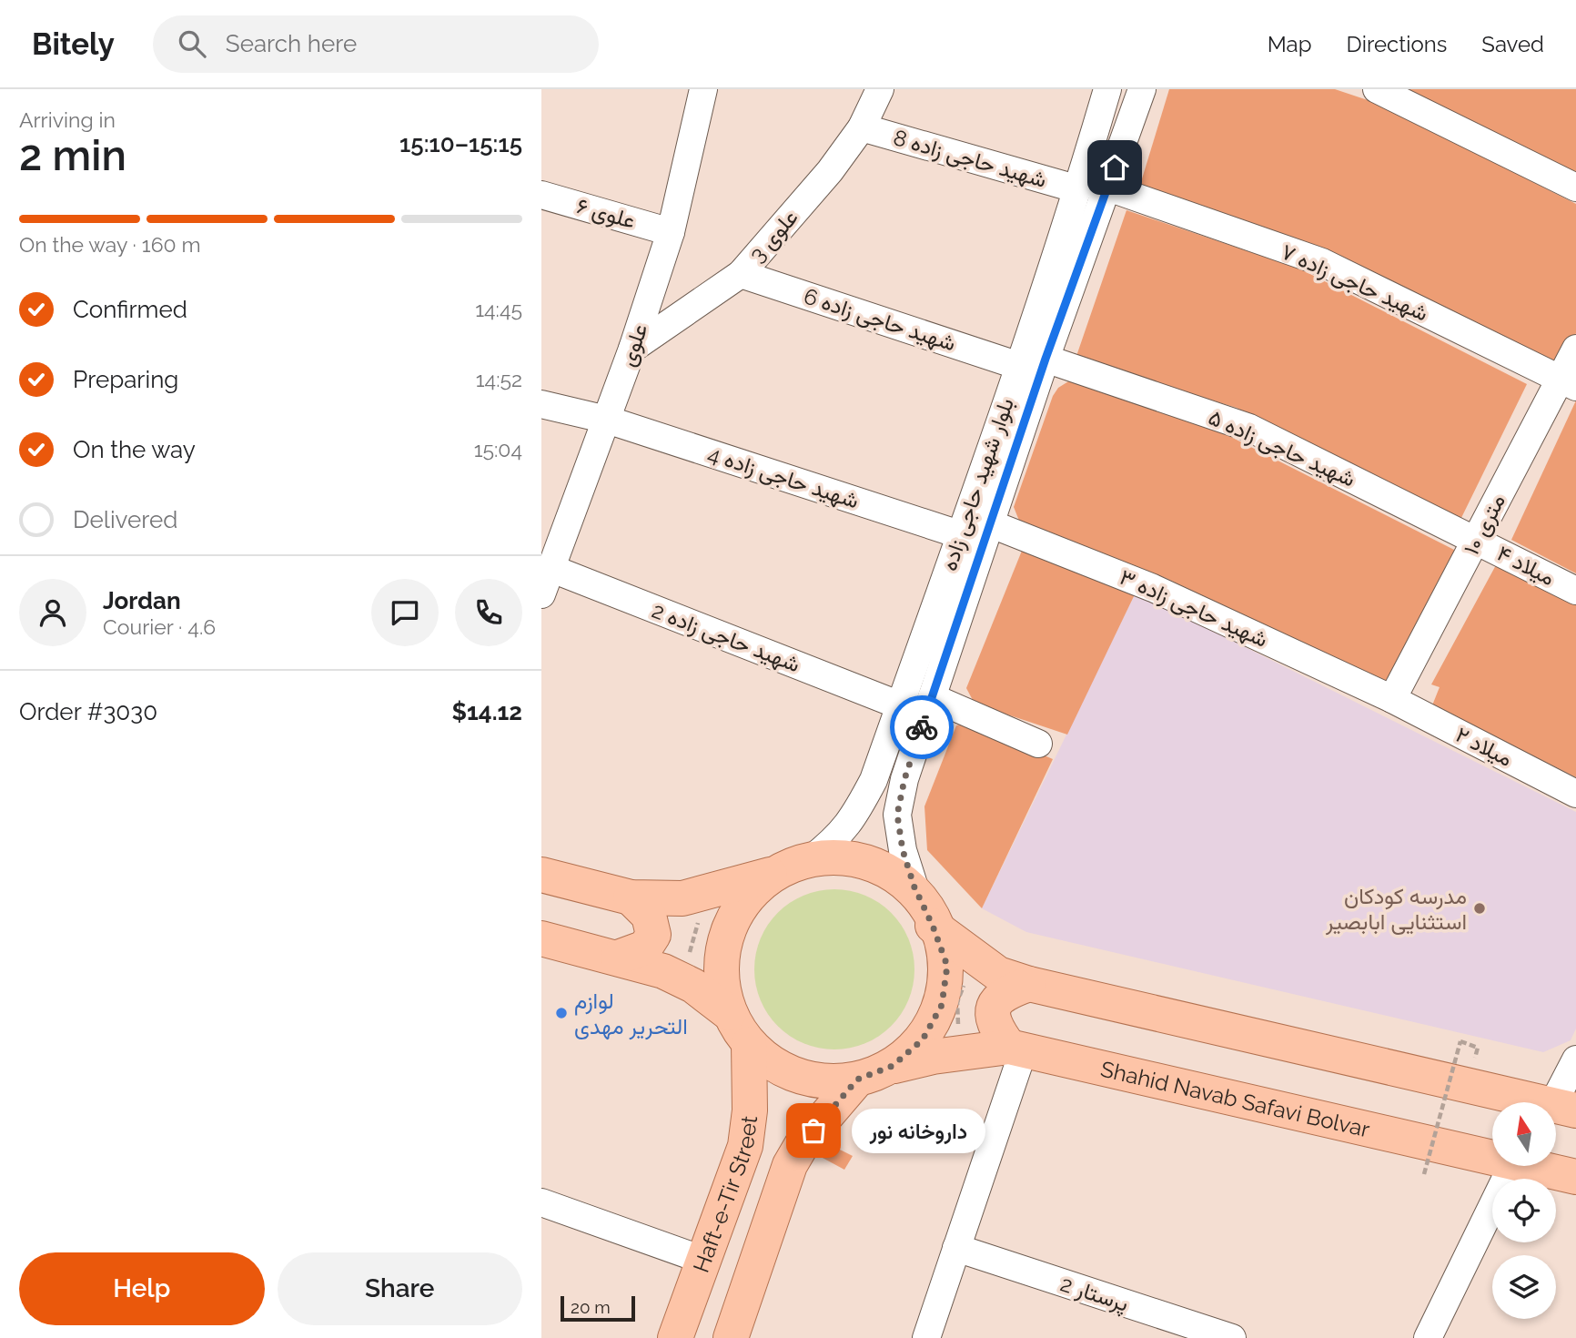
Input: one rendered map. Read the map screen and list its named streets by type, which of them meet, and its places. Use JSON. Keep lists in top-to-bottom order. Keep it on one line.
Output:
{"streets":{"main road":["Shahid Navab Safavi Bolvar","Haft-e-Tir Street"],"street":["شهید حاجی زاده 8","علوی ۶","علوی 3","شهید حاجی زاده ۷","شهید حاجی زاده 6","علوی","شهید حاجی زاده ۵","شهید حاجی زاده 4","بلوار شهید حاجی زاده","۱۰ متری","میلاد ۴","شهید حاجی زاده ۳","شهید حاجی زاده 2","میلاد ۲","پرستار 2"]},"crossings":[["شهید حاجی زاده 8","علوی 3"],["شهید حاجی زاده 8","بلوار شهید حاجی زاده"],["علوی ۶","علوی"],["علوی 3","شهید حاجی زاده 6"],["علوی 3","علوی"],["شهید حاجی زاده ۷","بلوار شهید حاجی زاده"],["شهید حاجی زاده ۷","۱۰ متری"],["شهید حاجی زاده 6","بلوار شهید حاجی زاده"],["علوی","شهید حاجی زاده 4"],["علوی","شهید حاجی زاده 2"],["شهید حاجی زاده ۵","بلوار شهید حاجی زاده"],["شهید حاجی زاده ۵","۱۰ متری"],["شهید حاجی زاده ۵","میلاد ۴"],["شهید حاجی زاده 4","بلوار شهید حاجی زاده"],["بلوار شهید حاجی زاده","شهید حاجی زاده ۳"],["بلوار شهید حاجی زاده","شهید حاجی زاده 2"],["بلوار شهید حاجی زاده","Shahid Navab Safavi Bolvar"],["بلوار شهید حاجی زاده","Haft-e-Tir Street"],["۱۰ متری","میلاد ۴"],["۱۰ متری","شهید حاجی زاده ۳"],["۱۰ متری","میلاد ۲"],["شهید حاجی زاده ۳","میلاد ۲"],["Shahid Navab Safavi Bolvar","Haft-e-Tir Street"]],"places":["مدرسه کودکان استثنایی ابابصیر","لوازم التحریر مهدی","داروخانه نور"],"scale_bar":"20 m","north":"top","page":{"header":"Bitely","search":"Search here","nav":["Map","Directions","Saved"],"heading":["2 min","Arriving in","15:10–15:15"],"panel":["Jordan","Courier · 4.6","Order #3030","$14.12"],"bar":"On the way · 160 m","list":[["Confirmed","14:45"],["Preparing","14:52"],["On the way","15:04"],"Delivered"],"bubble":"داروخانه نور","buttons":["Help","Share"],"scale":"20 m"}}
